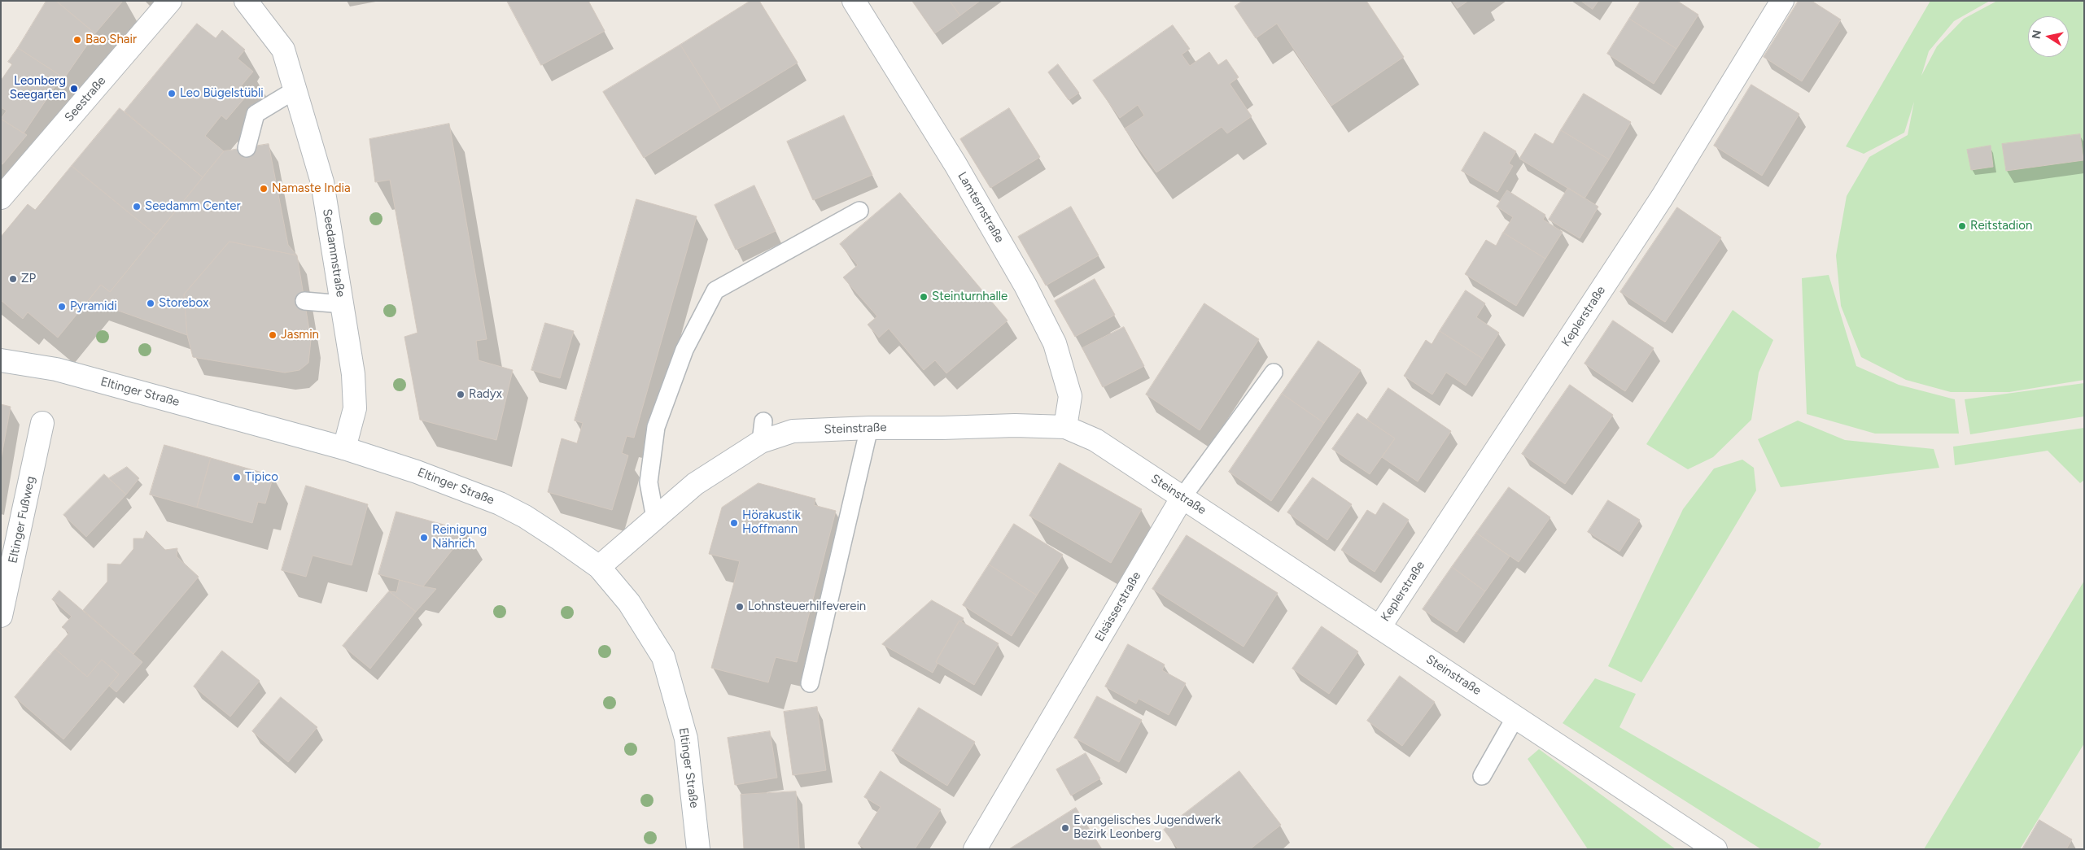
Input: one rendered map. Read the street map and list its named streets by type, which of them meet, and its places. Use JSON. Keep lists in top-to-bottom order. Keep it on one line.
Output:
{"streets":{"street":["Seestraße","Lamternstraße","Seedammstraße","Keplerstraße","Eltinger Straße","Steinstraße","Eltinger Fußweg","Elsässerstraße"]},"crossings":[["Lamternstraße","Steinstraße"],["Seedammstraße","Eltinger Straße"],["Keplerstraße","Steinstraße"],["Eltinger Straße","Steinstraße"],["Steinstraße","Elsässerstraße"]],"places":["Bao Shair","Leonberg Seegarten","Leo Bügelstübli","Namaste India","Seedamm Center","Reitstadion","ZP","Steinturnhalle","Storebox","Pyramidi","Jasmin","Radyx","Tipico","Hörakustik Hoffmann","Reinigung Nährich","Lohnsteuerhilfeverein","Evangelisches Jugendwerk Bezirk Leonberg"],"north":"left"}
